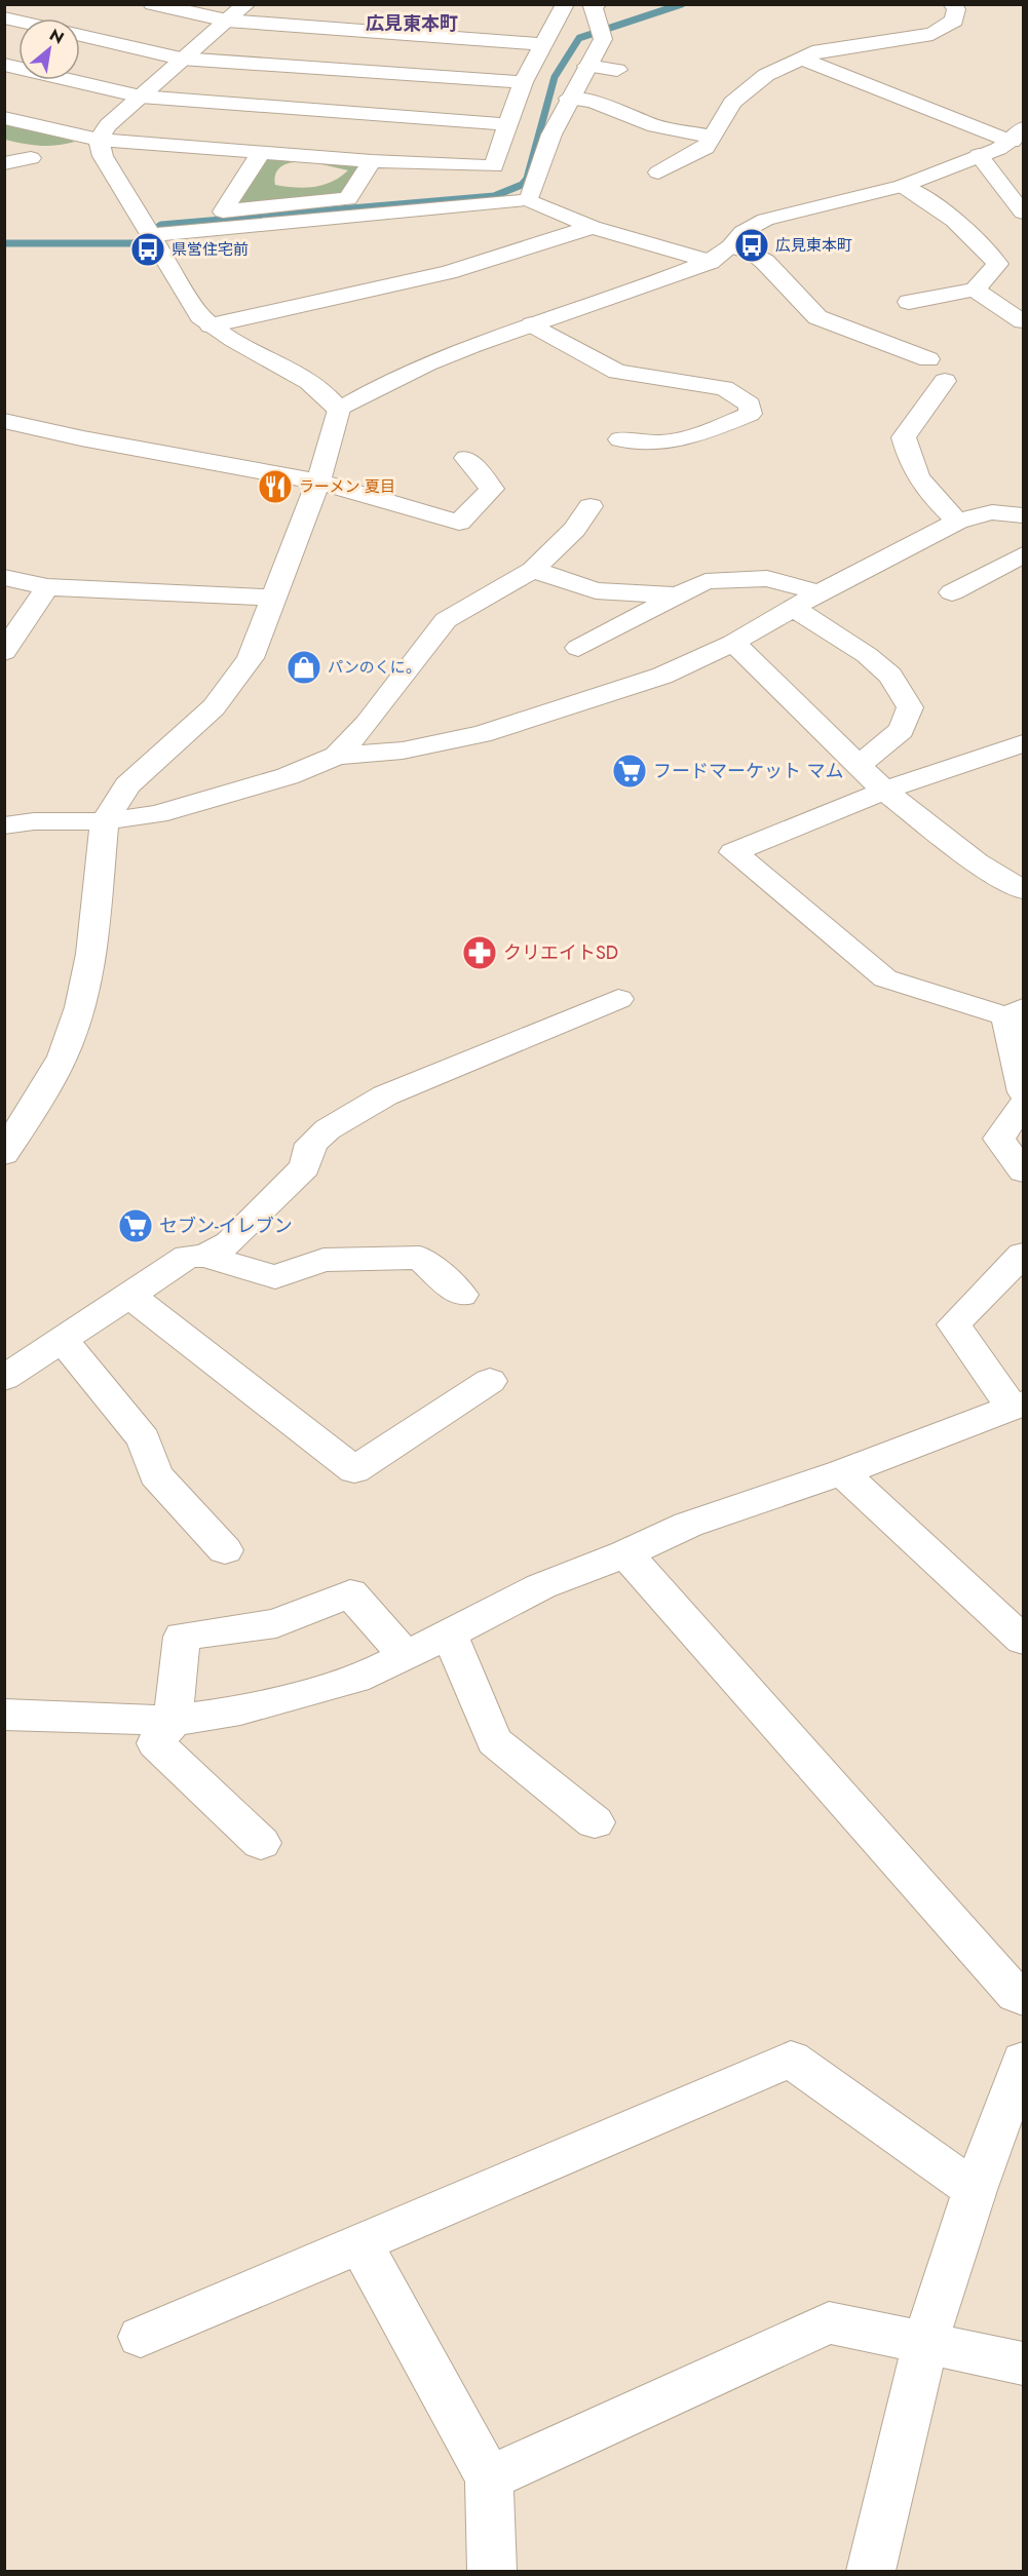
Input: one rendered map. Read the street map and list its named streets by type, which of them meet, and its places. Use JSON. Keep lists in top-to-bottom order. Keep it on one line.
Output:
{"districts":["広見東本町"],"places":{"bus stop":["広見東本町","県営住宅前"],"restaurant":["ラーメン 夏目"],"shop":["パンのくに。"],"supermarket":["フードマーケット マム","セブン-イレブン"],"pharmacy":["クリエイトSD"]},"north":"top right"}
